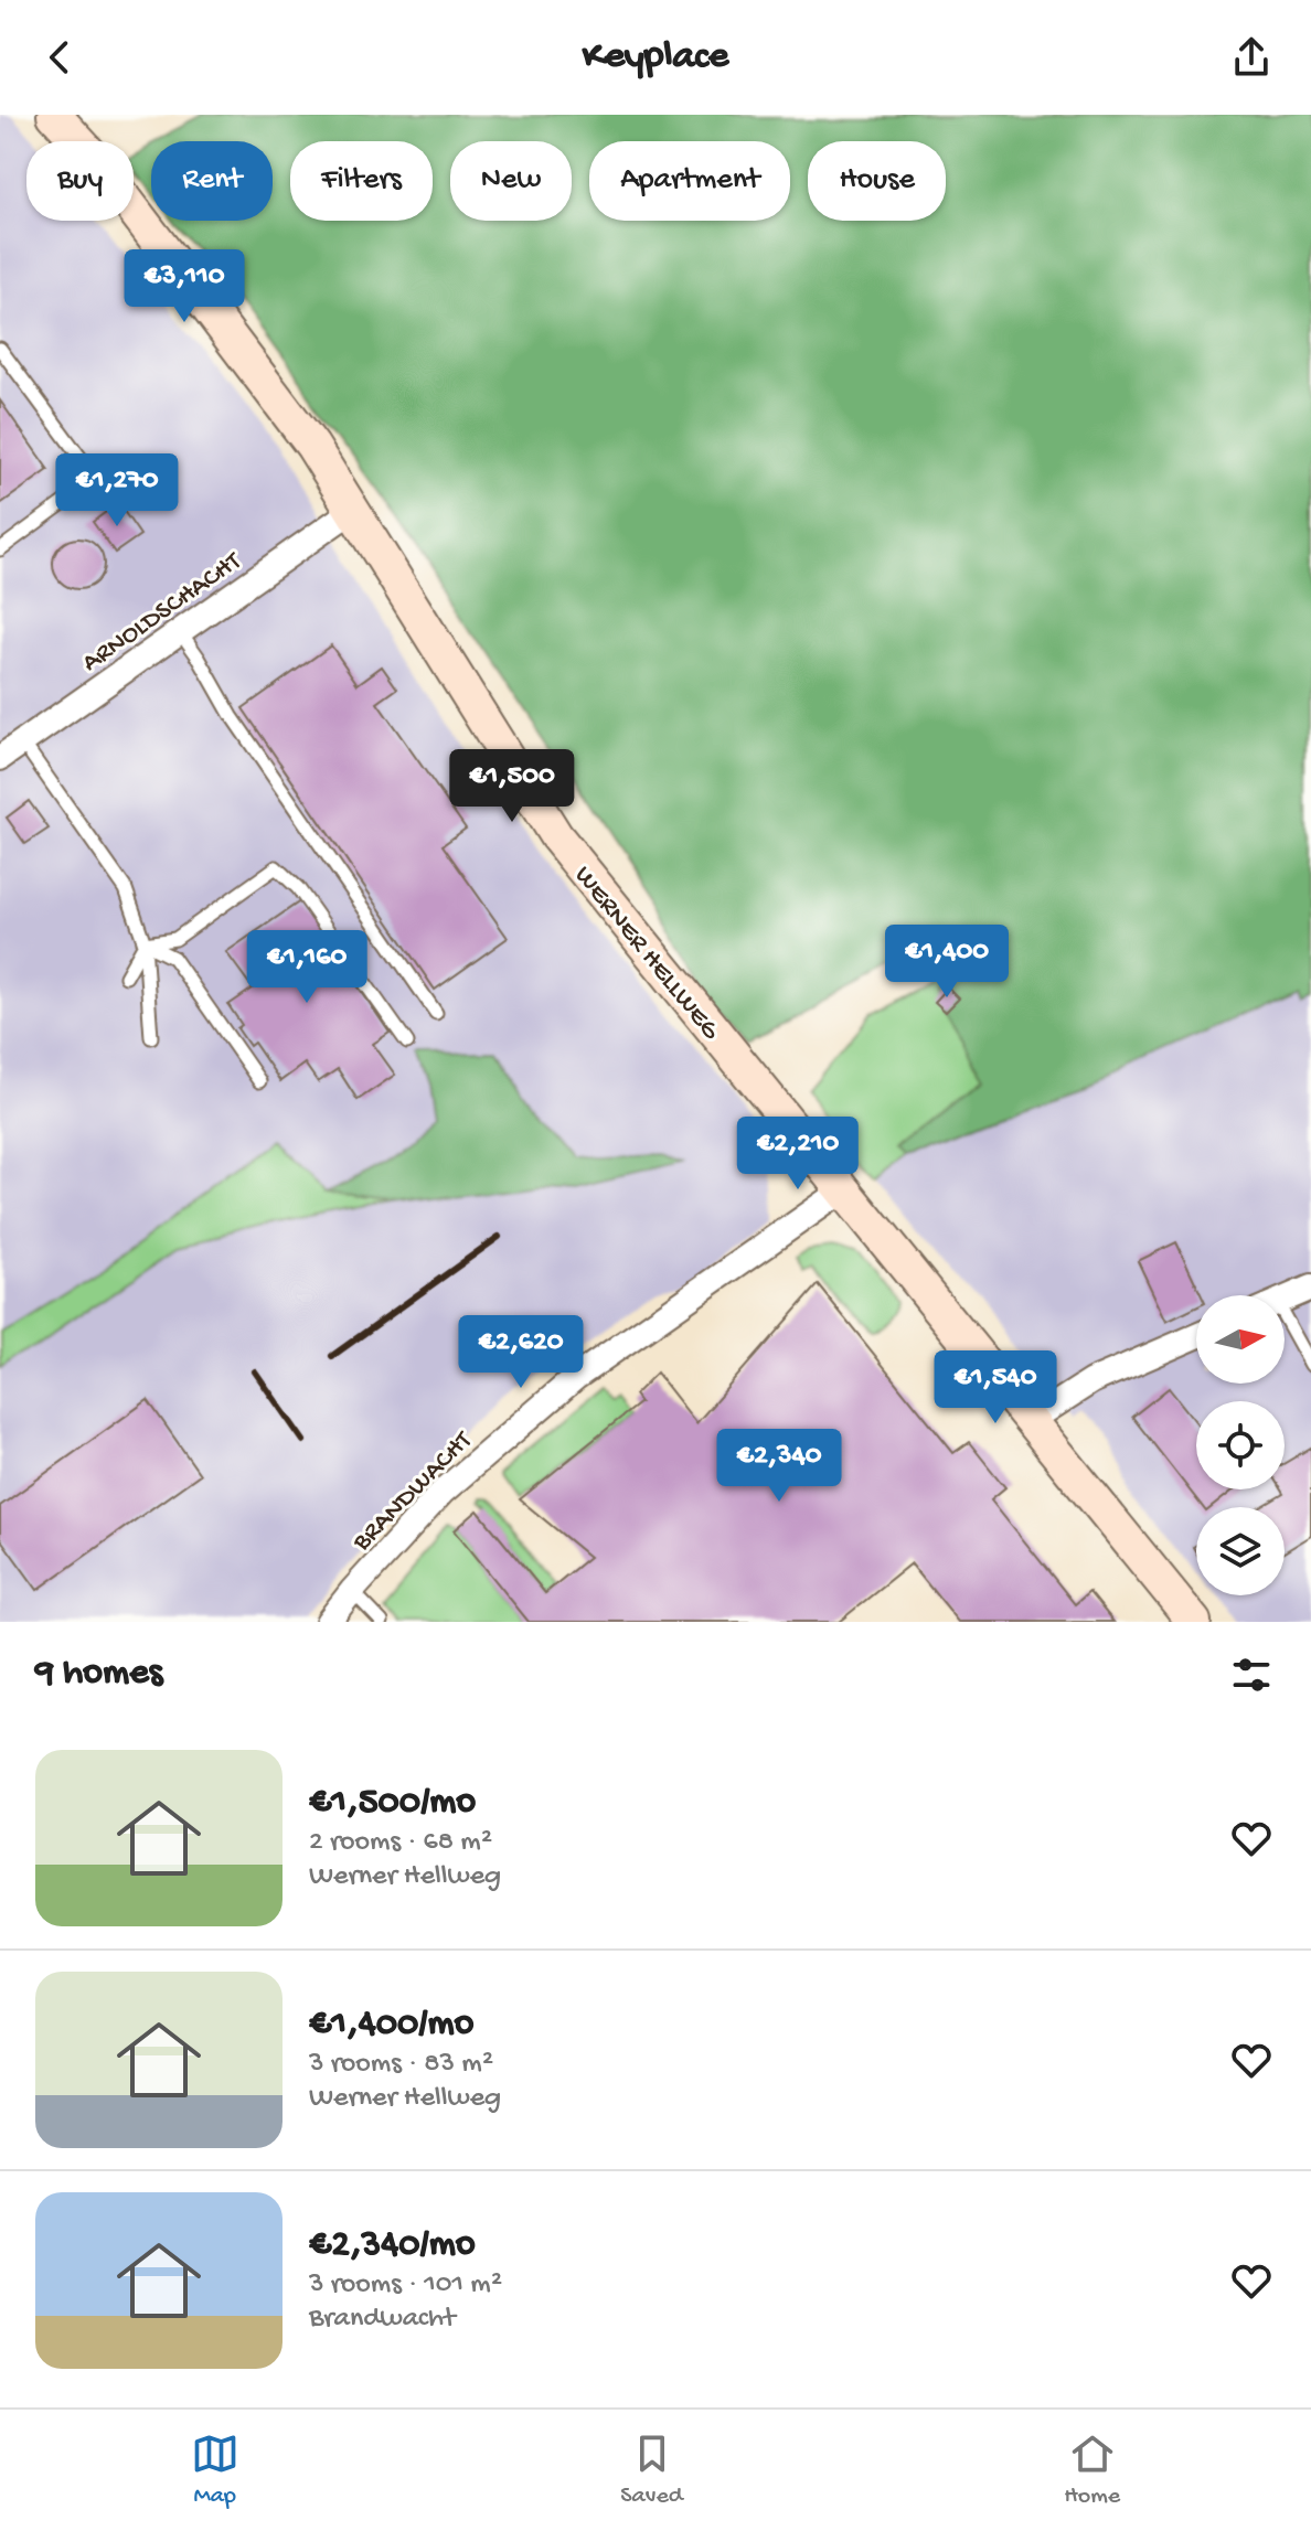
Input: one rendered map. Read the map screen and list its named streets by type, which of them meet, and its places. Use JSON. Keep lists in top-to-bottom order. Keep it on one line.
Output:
{"streets":{"main road":["WERNER HELLWEG"],"street":["ARNOLDSCHACHT","BRANDWACHT"]},"crossings":[["ARNOLDSCHACHT","WERNER HELLWEG"],["WERNER HELLWEG","BRANDWACHT"]],"north":"right","page":{"header":"Keyplace","chip":["Buy","Rent","Filters","New","Apartment","House"],"price":["€3,110","€1,270","€1,500","€1,400","€1,160","€2,210","€2,620","€1,540","€2,340"],"heading":"9 homes","list":[{"name":"€1,500/mo","note":"2 rooms · 68 m² · Werner Hellweg"},{"name":"€1,400/mo","note":"3 rooms · 83 m² · Werner Hellweg"},{"name":"€2,340/mo","note":"3 rooms · 101 m² · Brandwacht"}],"tabs":["Map","Saved","Home"]}}
